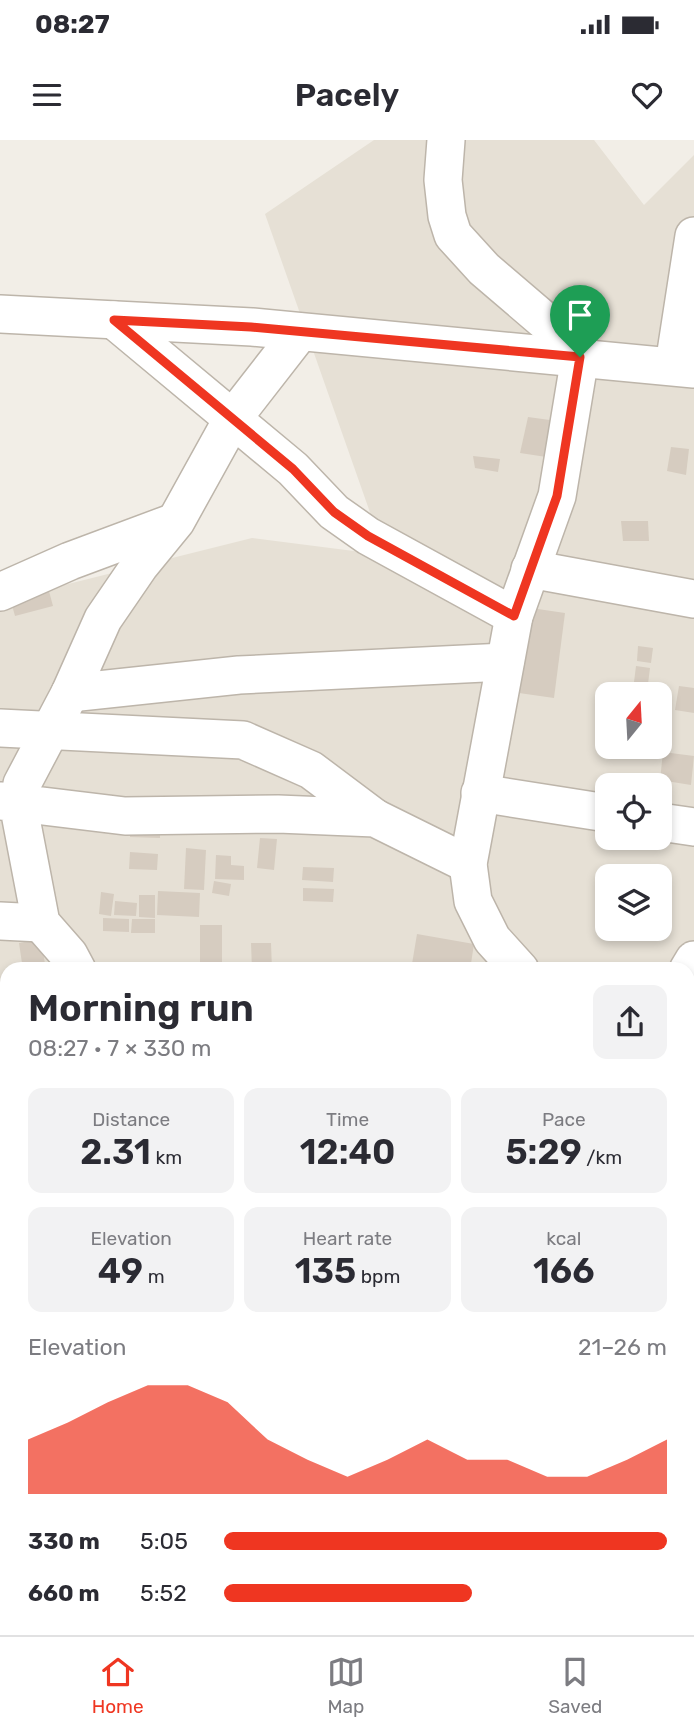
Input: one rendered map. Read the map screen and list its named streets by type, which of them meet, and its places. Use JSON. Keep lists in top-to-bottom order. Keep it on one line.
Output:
{"north":"top","page":{"status":"08:27","header":"Pacely","heading":["Morning run","08:27 · 7 × 330 m"],"stats":[["Distance","2.31 km"],["Time","12:40"],["Pace","5:29 /km"],["Elevation","49 m"],["Heart rate","135 bpm"],["kcal","166"]],"chart":["Elevation","21–26 m"],"list":[{"name":"330 m","note":"5:05"},{"name":"660 m","note":"5:52"}],"tabs":["Home","Map","Saved"]}}
